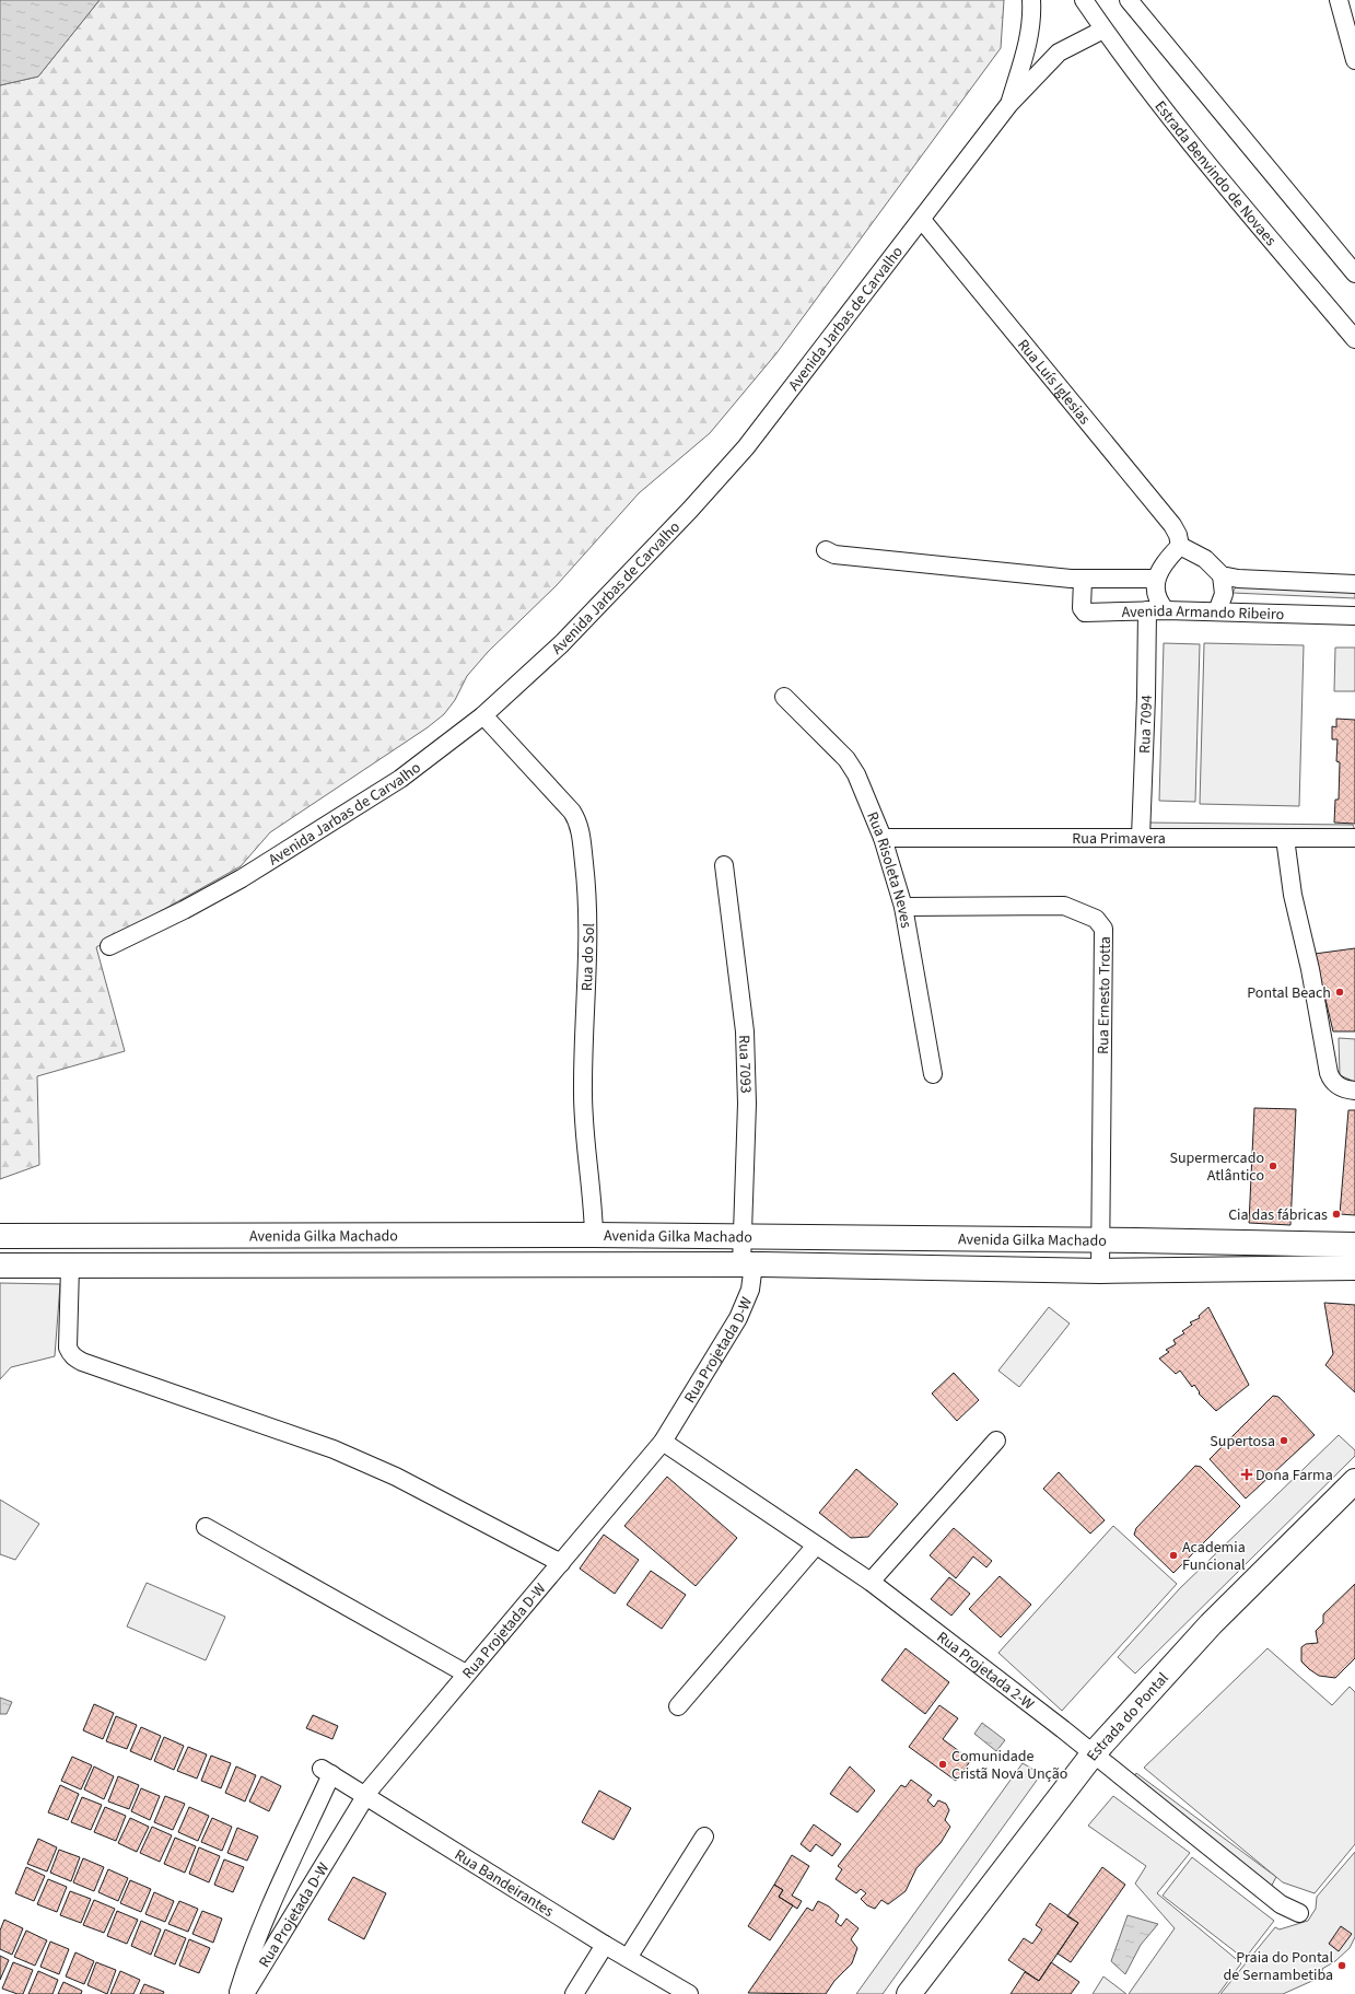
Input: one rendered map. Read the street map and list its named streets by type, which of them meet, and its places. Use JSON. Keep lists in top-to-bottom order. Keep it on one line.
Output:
{"streets":{"street":["Estrada Benvindo de Novaes","Avenida Jarbas de Carvalho","Rua Luís Iglesias","Avenida Armando Ribeiro","Rua 7094","Rua Primavera","Rua Risoleta Neves","Rua do Sol","Rua Ernesto Trotta","Rua 7093","Avenida Gilka Machado","Rua Projetada D-W","Rua Projetada 2-W","Estrada do Pontal","Rua Bandeirantes"]},"crossings":[["Estrada Benvindo de Novaes","Avenida Jarbas de Carvalho"],["Avenida Jarbas de Carvalho","Rua Luís Iglesias"],["Avenida Jarbas de Carvalho","Rua do Sol"],["Rua Luís Iglesias","Avenida Armando Ribeiro"],["Avenida Armando Ribeiro","Rua 7094"],["Rua 7094","Rua Primavera"],["Rua Primavera","Rua Risoleta Neves"],["Rua Risoleta Neves","Rua Ernesto Trotta"],["Rua do Sol","Avenida Gilka Machado"],["Rua Ernesto Trotta","Avenida Gilka Machado"],["Rua 7093","Avenida Gilka Machado"],["Rua 7093","Rua Projetada D-W"],["Avenida Gilka Machado","Rua Projetada D-W"],["Rua Projetada D-W","Rua Projetada 2-W"],["Rua Projetada D-W","Rua Bandeirantes"],["Rua Projetada 2-W","Estrada do Pontal"]],"places":{"other":["Pontal Beach","Supermercado Atlântico","Cia das fábricas","Supertosa","Academia Funcional","Comunidade Cristã Nova Unção","Praia do Pontal de Sernambetiba"],"health":["Dona Farma"]}}
